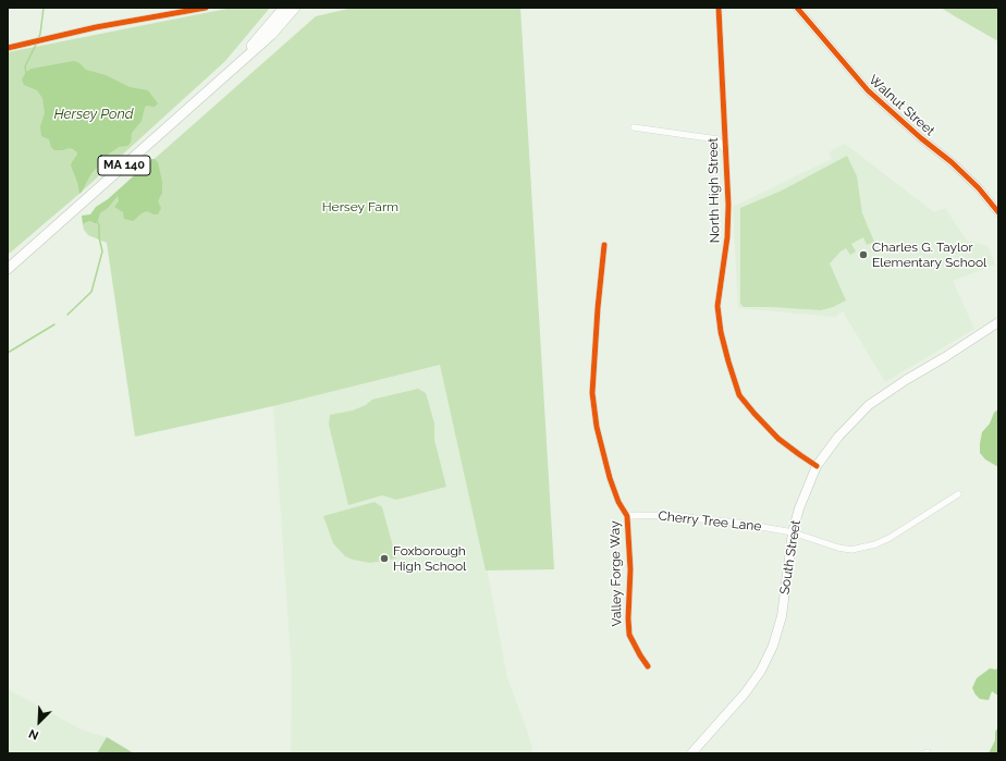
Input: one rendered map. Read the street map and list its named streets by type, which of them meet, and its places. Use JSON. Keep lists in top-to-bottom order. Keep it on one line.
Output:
{"streets":{"main road":["MA 140","South Street"],"street":["Walnut Street","North High Street","Cherry Tree Lane","Valley Forge Way"]},"crossings":[["North High Street","South Street"],["Cherry Tree Lane","South Street"],["Cherry Tree Lane","Valley Forge Way"]],"water":["Hersey Pond"],"parks":["Hersey Farm"],"places":["Charles G. Taylor Elementary School","Foxborough High School"],"north":"bottom left"}
